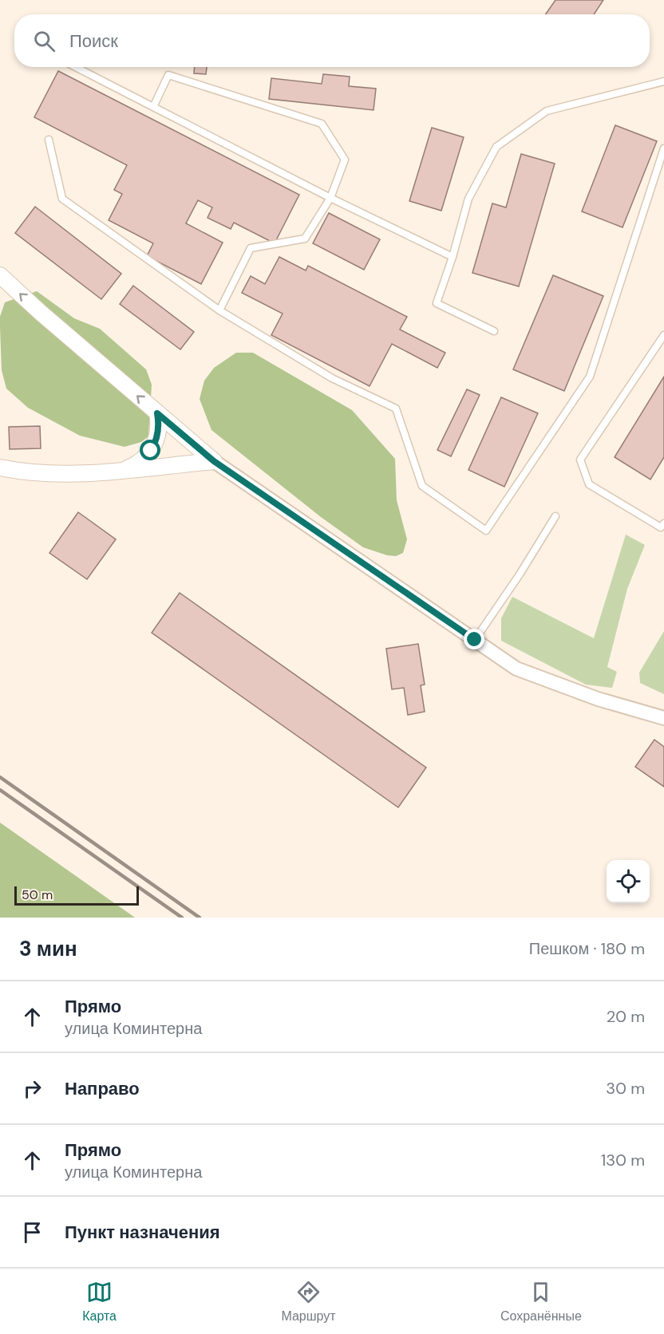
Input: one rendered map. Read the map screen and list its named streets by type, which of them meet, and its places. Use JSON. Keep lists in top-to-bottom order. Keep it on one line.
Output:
{"scale_bar":"50 m","page":{"search":"Поиск","scale":"50 m","heading":["3 мин","Пешком · 180 m"],"list":[["Прямо","улица Коминтерна","20 m"],["Направо","30 m"],["Прямо","улица Коминтерна","130 m"],"Пункт назначения"],"nav":["Карта","Маршрут","Сохранённые"]}}
